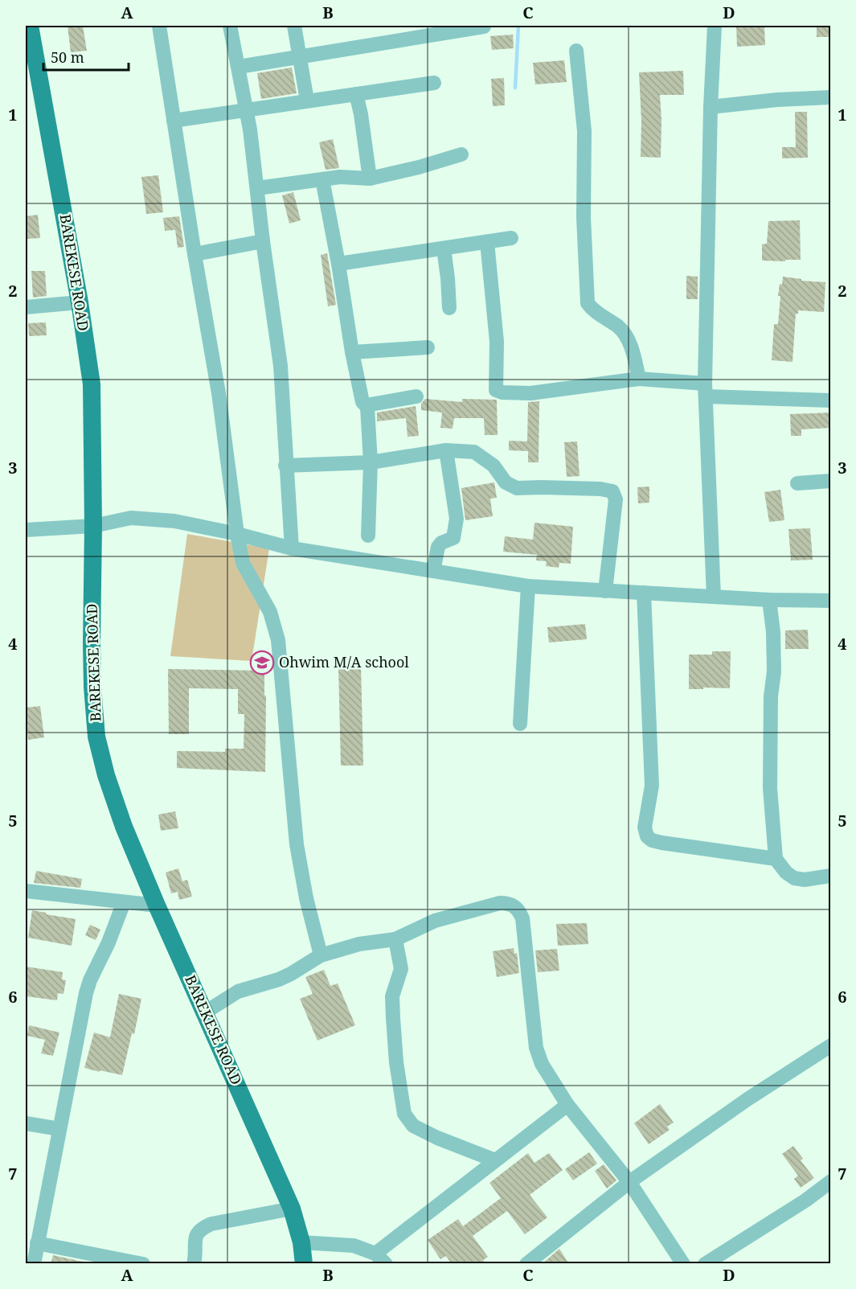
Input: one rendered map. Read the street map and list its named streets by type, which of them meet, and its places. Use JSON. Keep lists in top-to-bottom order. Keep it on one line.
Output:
{"streets":{"main road":["BAREKESE ROAD"]},"places":{"school or university":["Ohwim M/A school"]},"scale_bar":"50 m","grid":{"columns":["A","B","C","D"],"rows":["1","2","3","4","5","6","7"]}}
